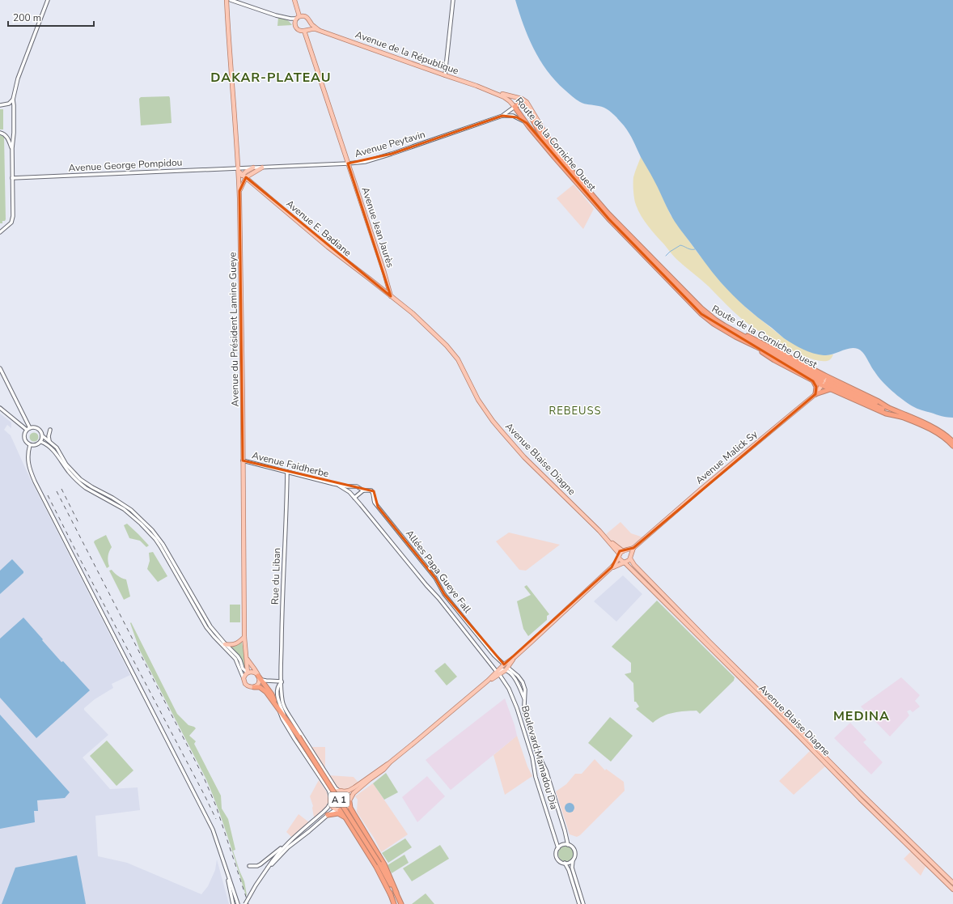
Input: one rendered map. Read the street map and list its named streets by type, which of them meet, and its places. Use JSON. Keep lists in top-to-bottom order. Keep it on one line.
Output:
{"streets":{"highway":["Route de la Corniche Ouest","A 1"],"main road":["Avenue de la République","Avenue Jean Jaurès","Avenue E. Badiane","Avenue du Président Lamine Gueye","Avenue Malick Sy","Avenue Blaise Diagne"],"street":["Avenue Peytavin","Avenue George Pompidou","Avenue Faidherbe","Allées Papa Gueye Fall","Rue du Liban","Boulevard Mamadou Dia"]},"crossings":[["Avenue de la République","Route de la Corniche Ouest"],["Avenue de la République","Avenue Jean Jaurès"],["Avenue Peytavin","Avenue George Pompidou"],["Avenue Peytavin","Avenue Jean Jaurès"],["Avenue Peytavin","Avenue E. Badiane"],["Avenue Peytavin","Avenue du Président Lamine Gueye"],["Route de la Corniche Ouest","Avenue Malick Sy"],["Avenue George Pompidou","Avenue E. Badiane"],["Avenue George Pompidou","Avenue du Président Lamine Gueye"],["Avenue Jean Jaurès","Avenue E. Badiane"],["Avenue Jean Jaurès","Avenue Blaise Diagne"],["Avenue E. Badiane","Avenue du Président Lamine Gueye"],["Avenue E. Badiane","Avenue Blaise Diagne"],["Avenue du Président Lamine Gueye","Avenue Faidherbe"],["Avenue du Président Lamine Gueye","A 1"],["Avenue Malick Sy","Avenue Blaise Diagne"],["Avenue Faidherbe","Allées Papa Gueye Fall"],["Avenue Faidherbe","Rue du Liban"],["Allées Papa Gueye Fall","Boulevard Mamadou Dia"]],"districts":["DAKAR-PLATEAU","REBEUSS","MEDINA"],"scale_bar":"200 m"}
